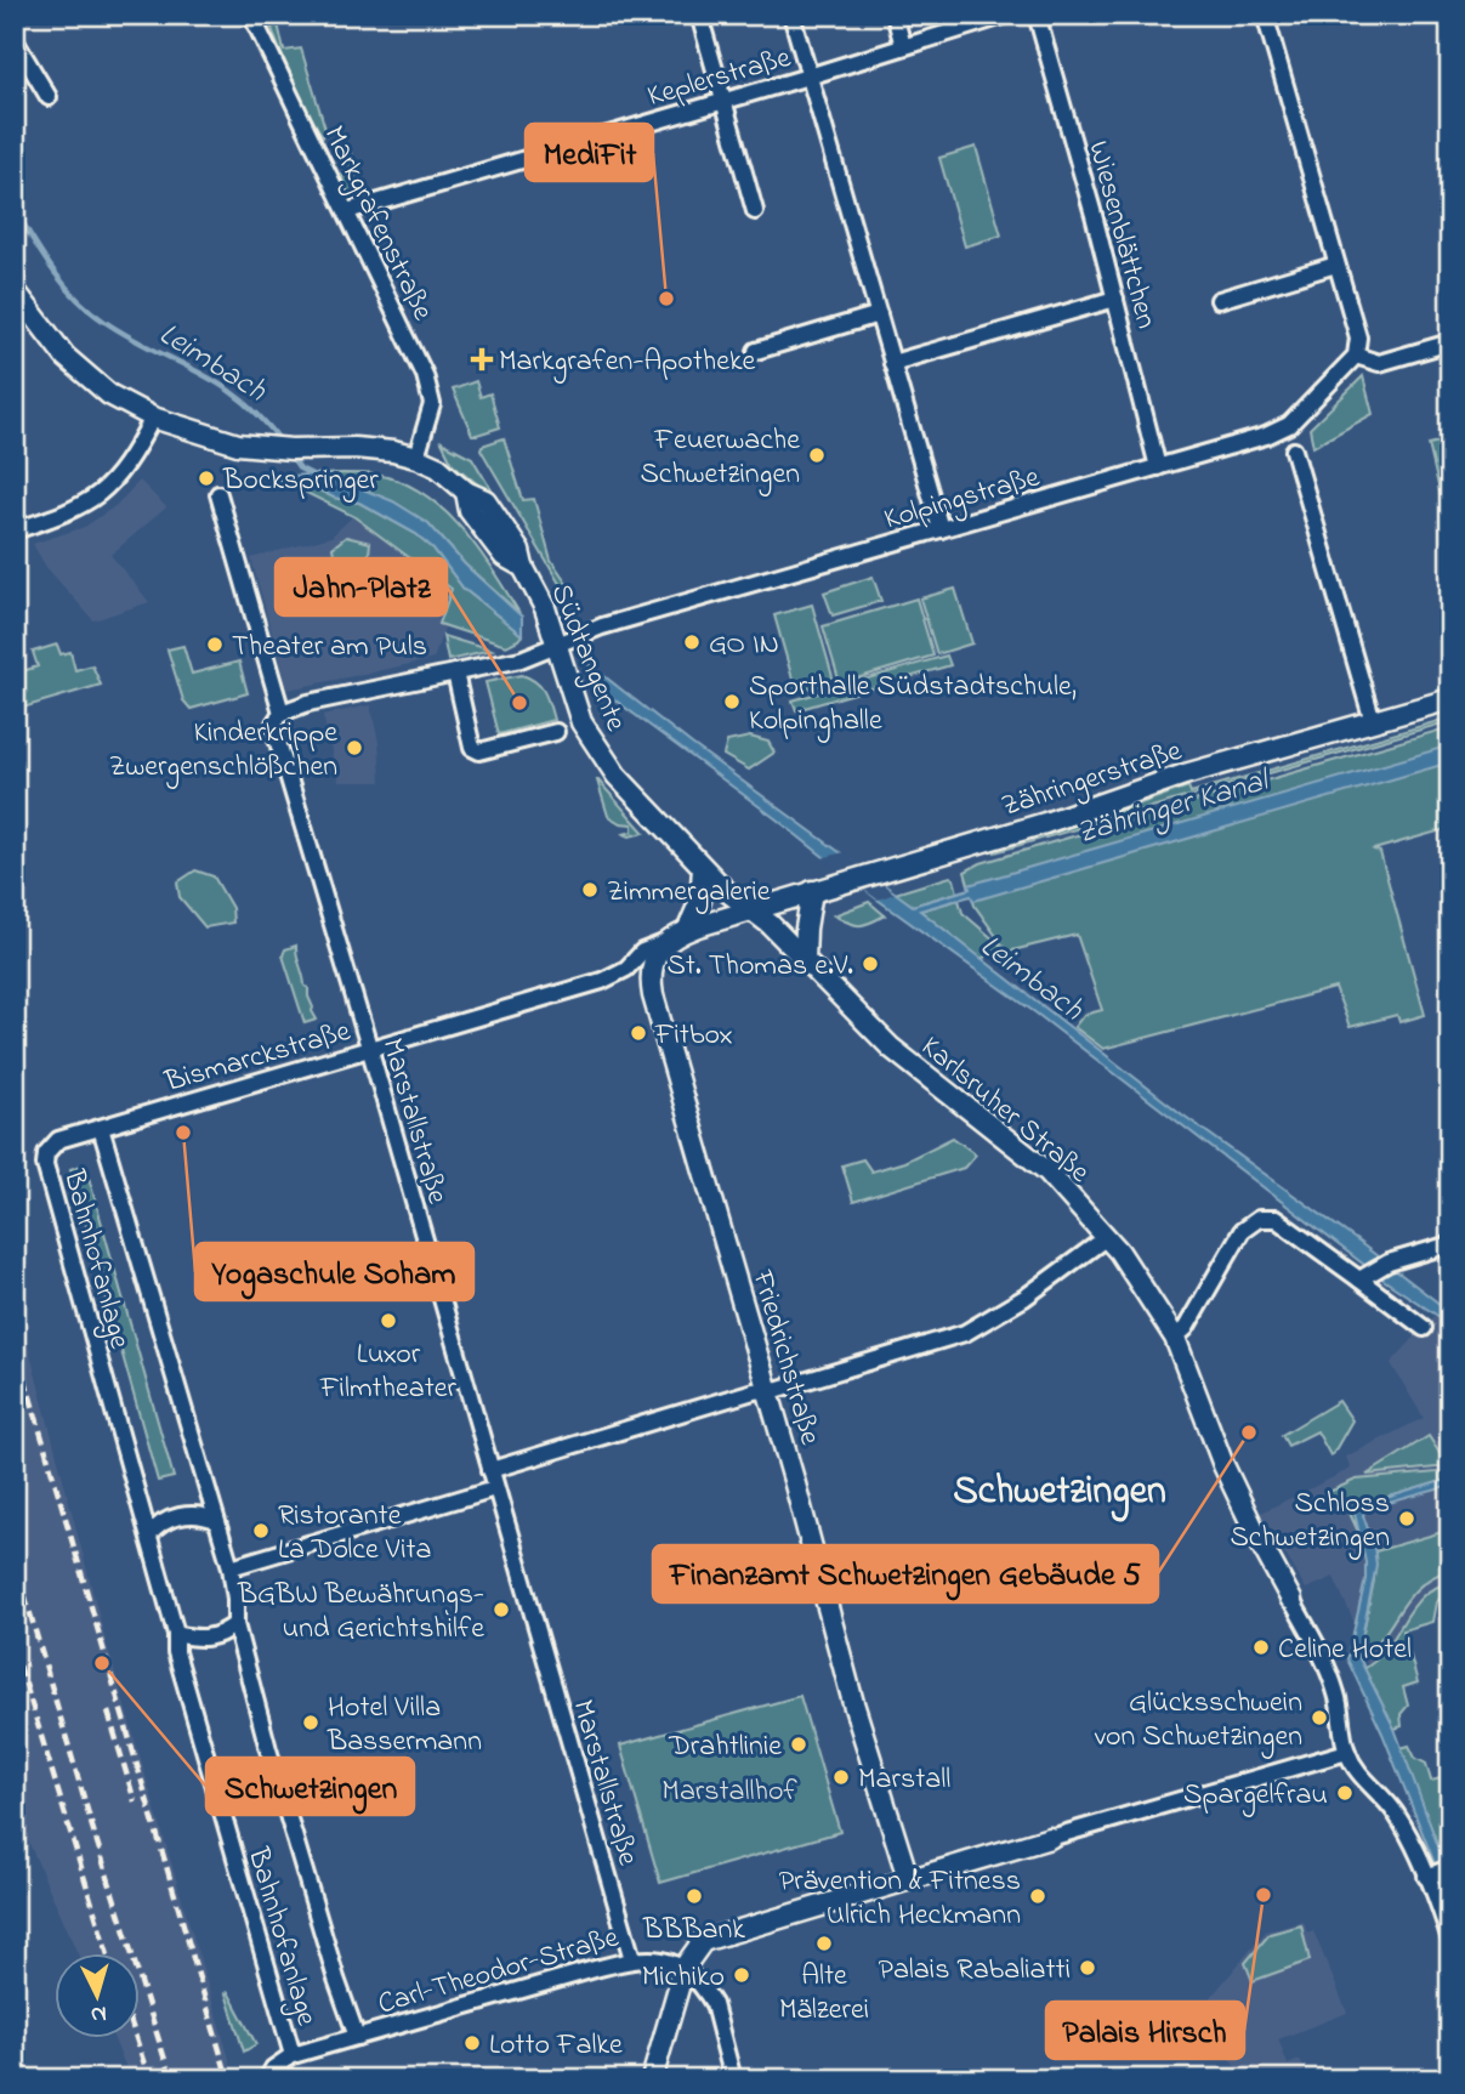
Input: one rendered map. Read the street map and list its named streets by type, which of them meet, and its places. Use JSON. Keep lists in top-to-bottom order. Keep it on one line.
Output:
{"streets":{"street":["Keplerstraße","Markgrafenstraße","Wiesenblättchen","Kolpingstraße","Südtangente","Zähringerstraße","Bismarckstraße","Karlsruher Straße","Marstallstraße","Bahnhofanlage","Friedrichstraße","Carl-Theodor-Straße"]},"crossings":[["Keplerstraße","Markgrafenstraße"],["Markgrafenstraße","Südtangente"],["Wiesenblättchen","Kolpingstraße"],["Kolpingstraße","Südtangente"],["Kolpingstraße","Marstallstraße"],["Südtangente","Zähringerstraße"],["Südtangente","Karlsruher Straße"],["Zähringerstraße","Karlsruher Straße"],["Bismarckstraße","Marstallstraße"],["Bismarckstraße","Bahnhofanlage"],["Bismarckstraße","Friedrichstraße"],["Marstallstraße","Carl-Theodor-Straße"],["Bahnhofanlage","Carl-Theodor-Straße"]],"districts":["Schwetzingen"],"water":["Leimbach","Zähringer Kanal"],"parks":["Marstallhof"],"places":{"other":["MediFit","Feuerwache Schwetzingen","Bockspringer","GO IN","Theater am Puls","Sporthalle Südstadtschule, Kolpinghalle","Jahn-Platz","Kinderkrippe Zwergenschlößchen","Zimmergalerie","St. Thomas e.V.","Fitbox","Yogaschule Soham","Luxor Filmtheater","Finanzamt Schwetzingen Gebäude 5","Schloss Schwetzingen","Ristorante La Dolce Vita","BGBW Bewährungs- und Gerichtshilfe","Celine Hotel","Schwetzingen","Glücksschwein von Schwetzingen","Hotel Villa Bassermann","Drahtlinie","Marstall","Spargelfrau","Palais Hirsch","BBBank","Prävention & Fitness Ulrich Heckmann","Alte Mälzerei","Palais Rabaliatti","Michiko","Lotto Falke"],"health":["Markgrafen-Apotheke"]},"north":"bottom"}
